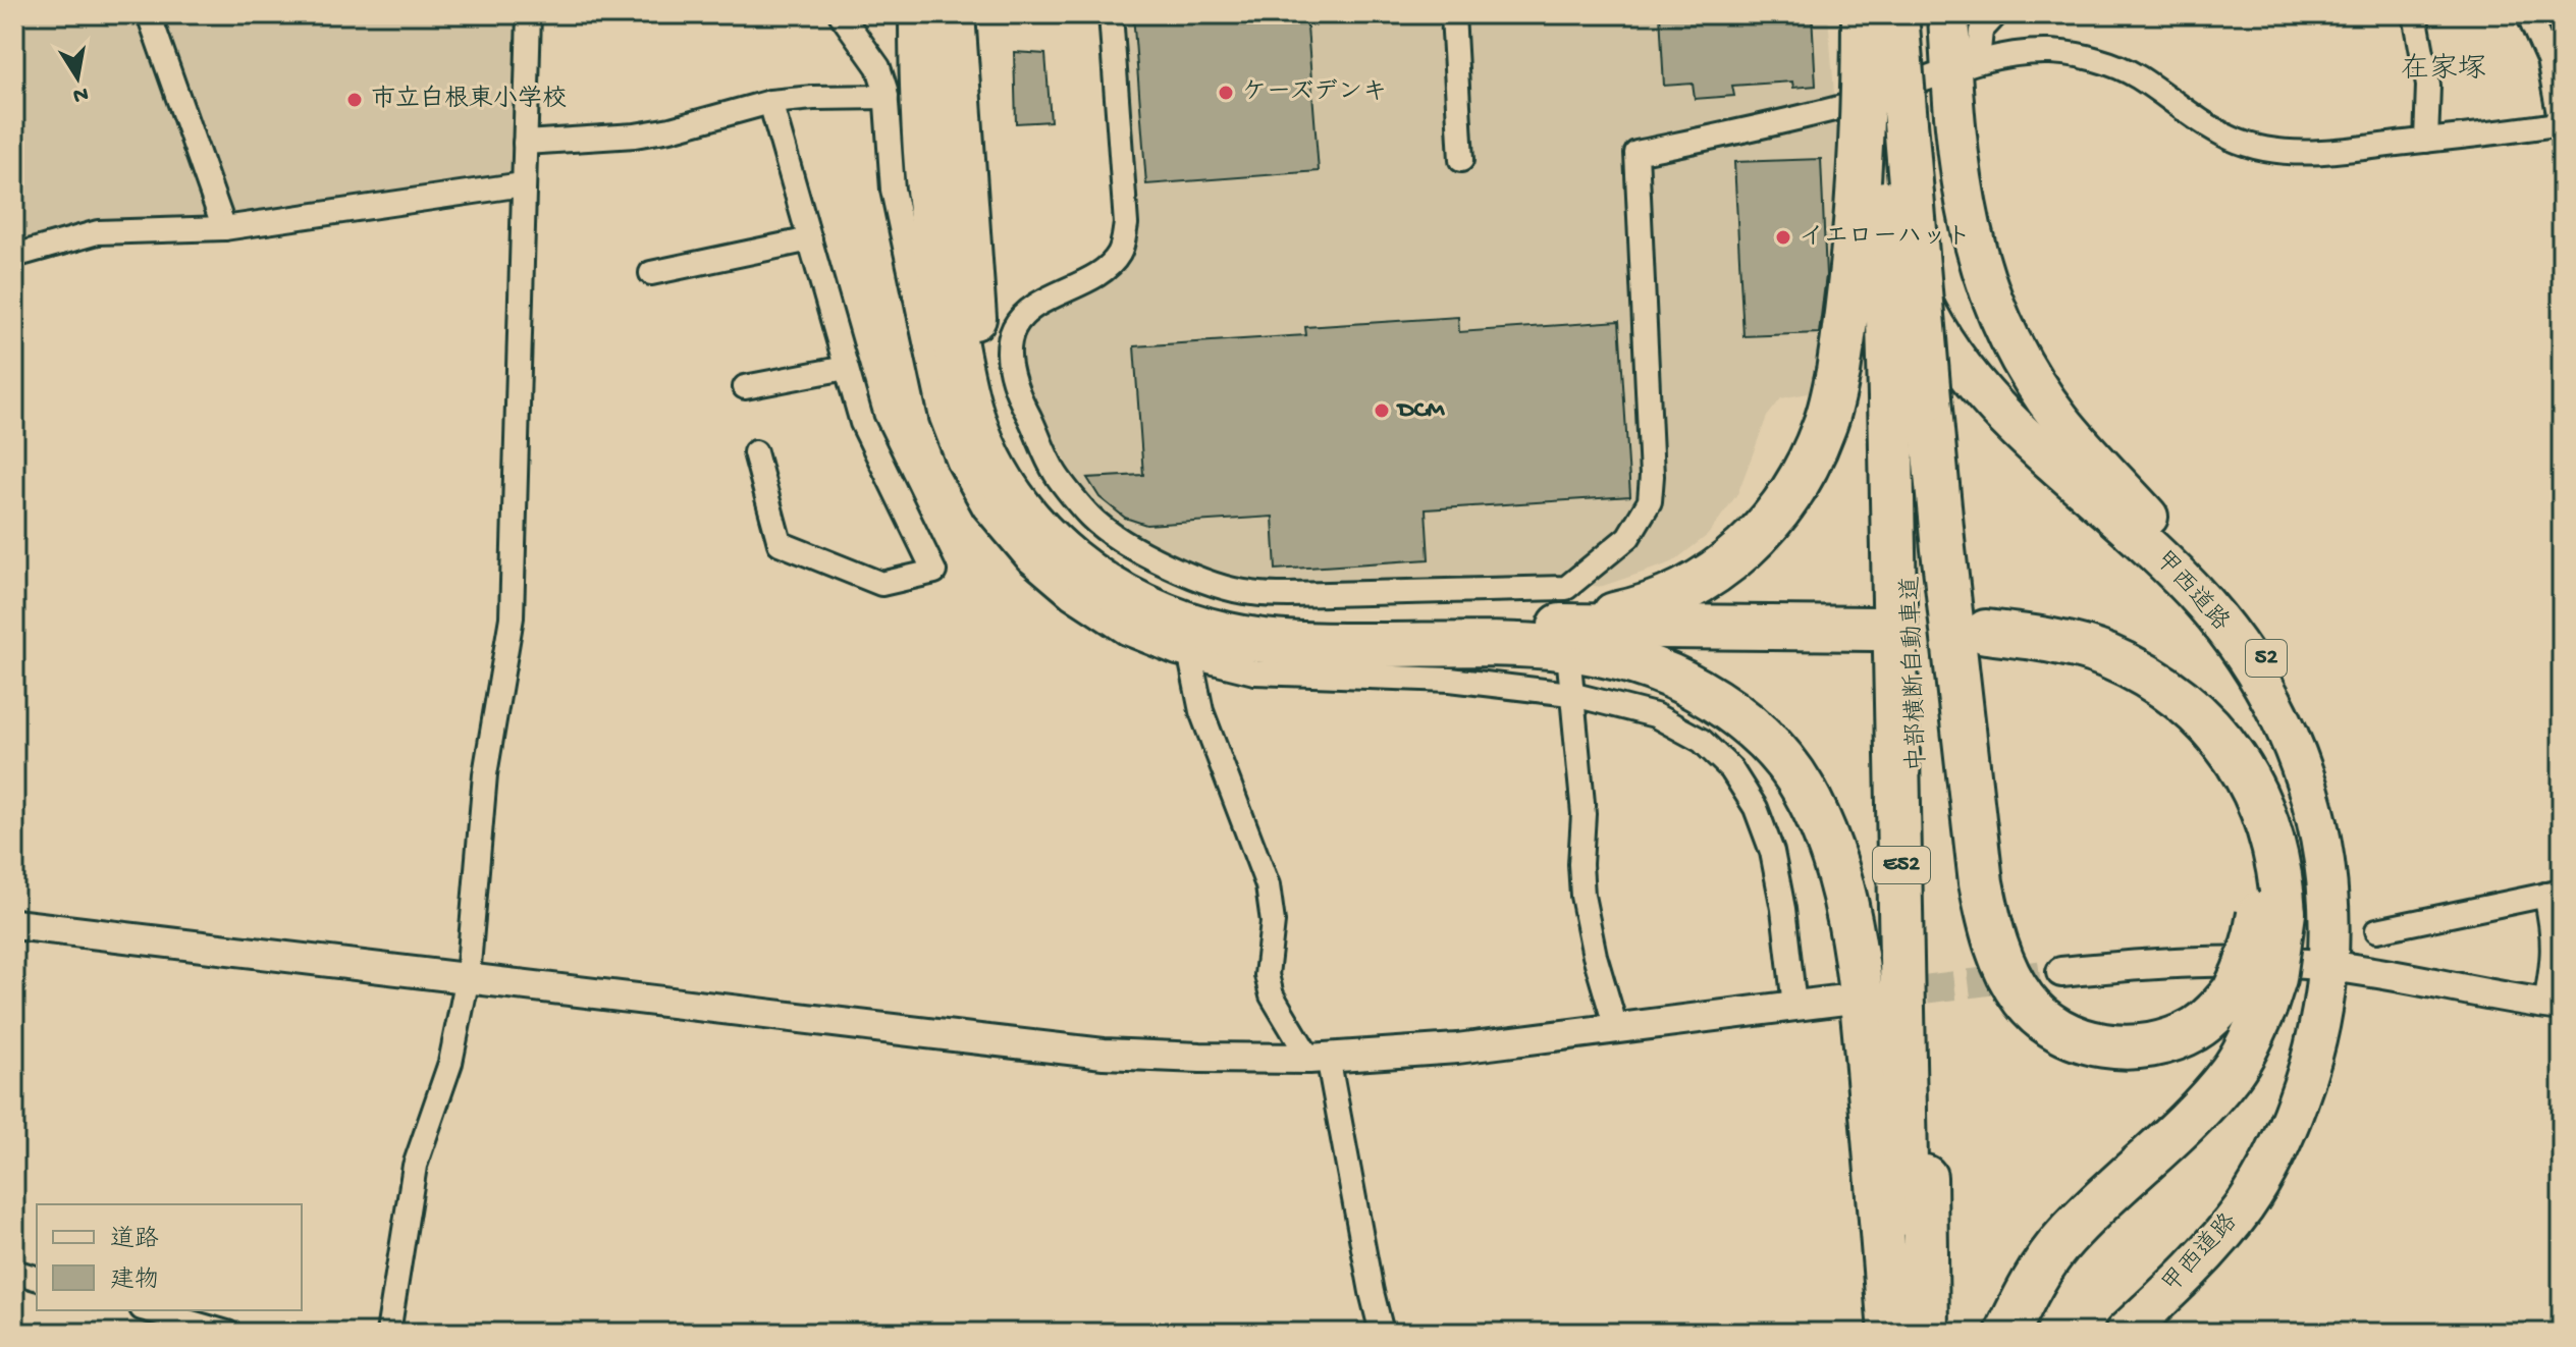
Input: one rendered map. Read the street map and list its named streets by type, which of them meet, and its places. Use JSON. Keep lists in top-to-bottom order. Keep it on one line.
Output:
{"streets":{"highway":["甲西道路","52","中部横断自動車道","E52"]},"districts":["在家塚"],"places":["ケーズデンキ","市立白根東小学校","イエローハット","DCM"],"legend":["道路","建物"],"north":"bottom"}
